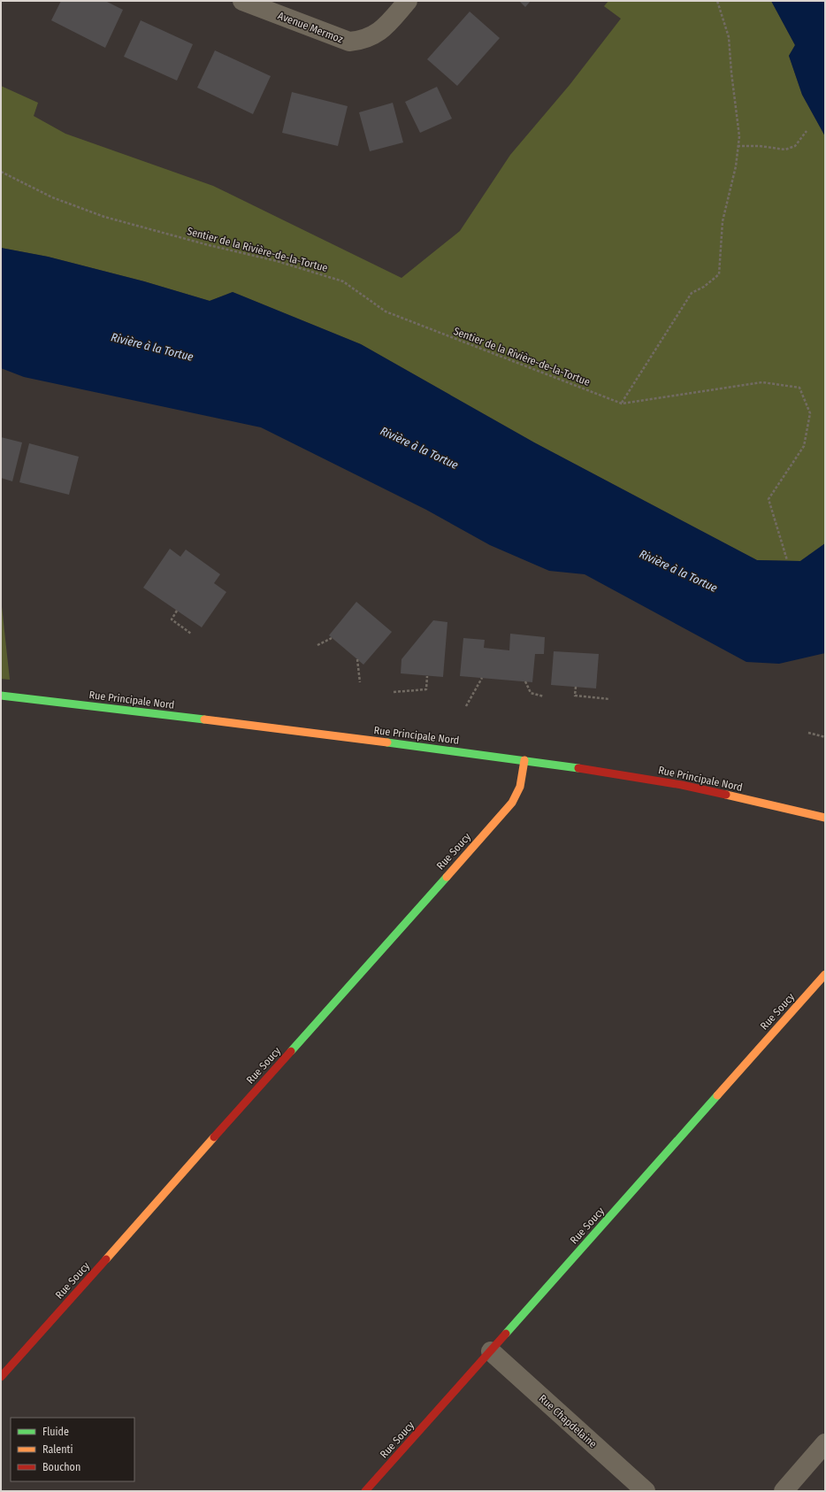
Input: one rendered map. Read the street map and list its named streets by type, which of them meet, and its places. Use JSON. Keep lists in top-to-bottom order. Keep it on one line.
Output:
{"streets":{"street":["Avenue Mermoz","Rue Principale Nord","Rue Soucy","Rue Chapdelaine"],"path":["Sentier de la Rivière-de-la-Tortue"]},"crossings":[["Rue Principale Nord","Rue Soucy"],["Rue Soucy","Rue Chapdelaine"]],"water":["Rivière à la Tortue"],"legend":["Fluide","Ralenti","Bouchon"]}
